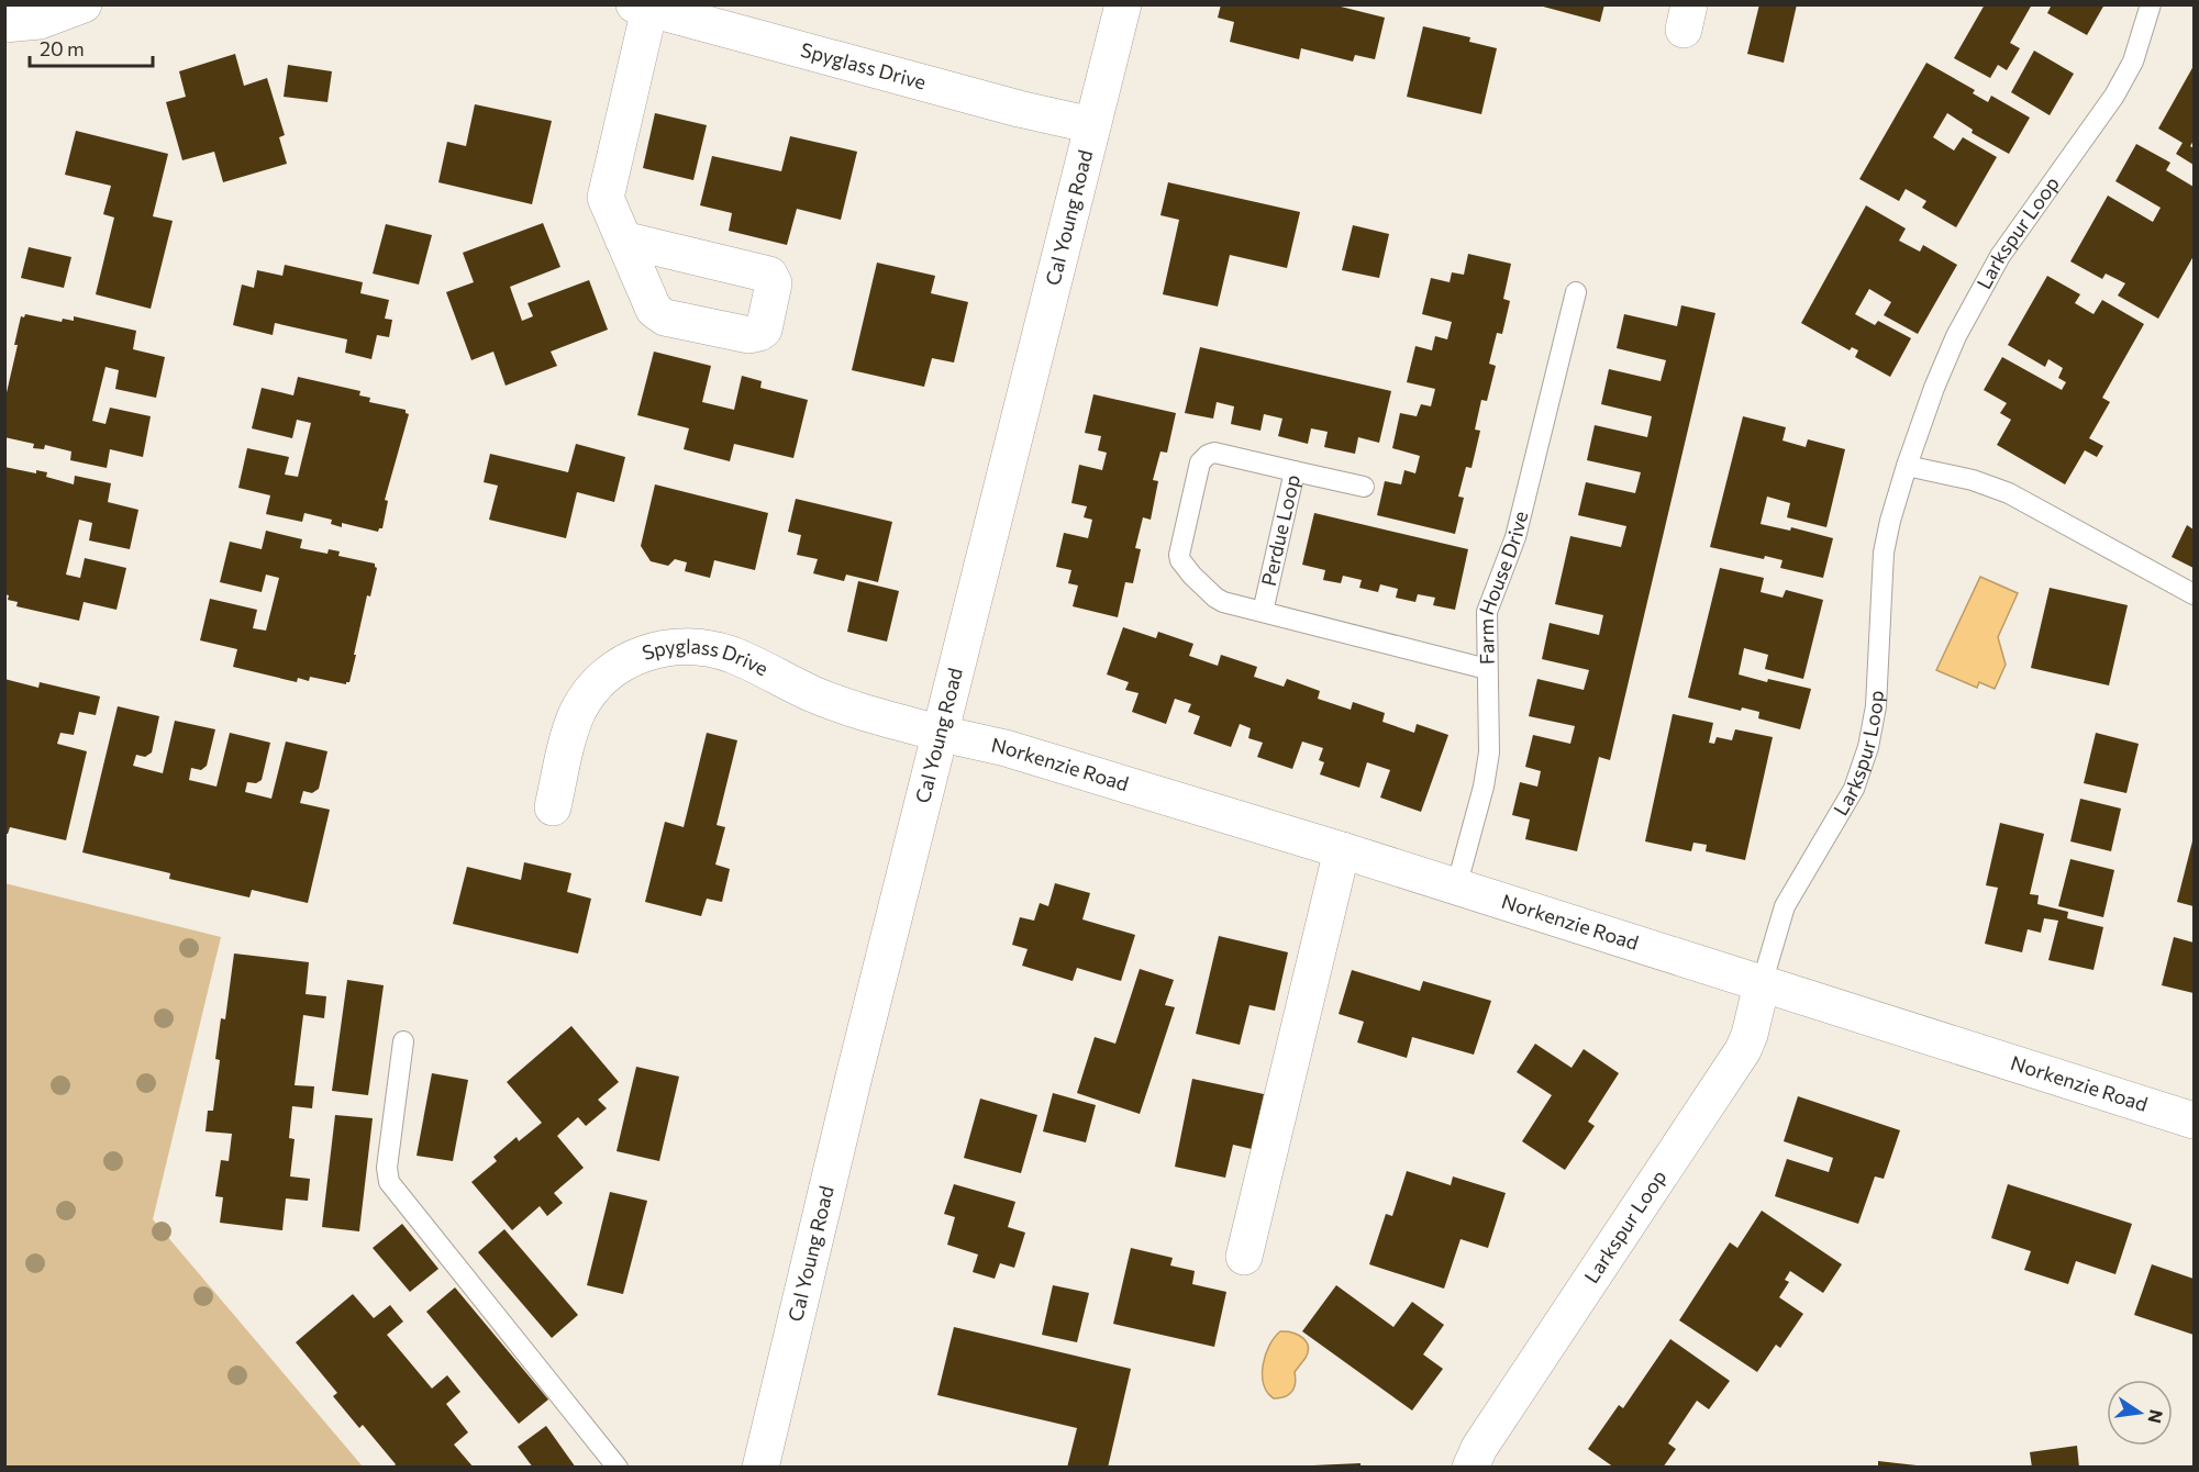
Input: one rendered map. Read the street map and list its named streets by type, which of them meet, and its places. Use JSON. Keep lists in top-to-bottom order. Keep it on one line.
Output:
{"streets":{"street":["Spyglass Drive","Cal Young Road","Larkspur Loop","Norkenzie Road"],"lane":["Perdue Loop","Farm House Drive"]},"crossings":[["Spyglass Drive","Cal Young Road"],["Spyglass Drive","Norkenzie Road"],["Cal Young Road","Norkenzie Road"],["Larkspur Loop","Norkenzie Road"],["Perdue Loop","Farm House Drive"],["Farm House Drive","Norkenzie Road"]],"scale_bar":"20 m","north":"right"}
